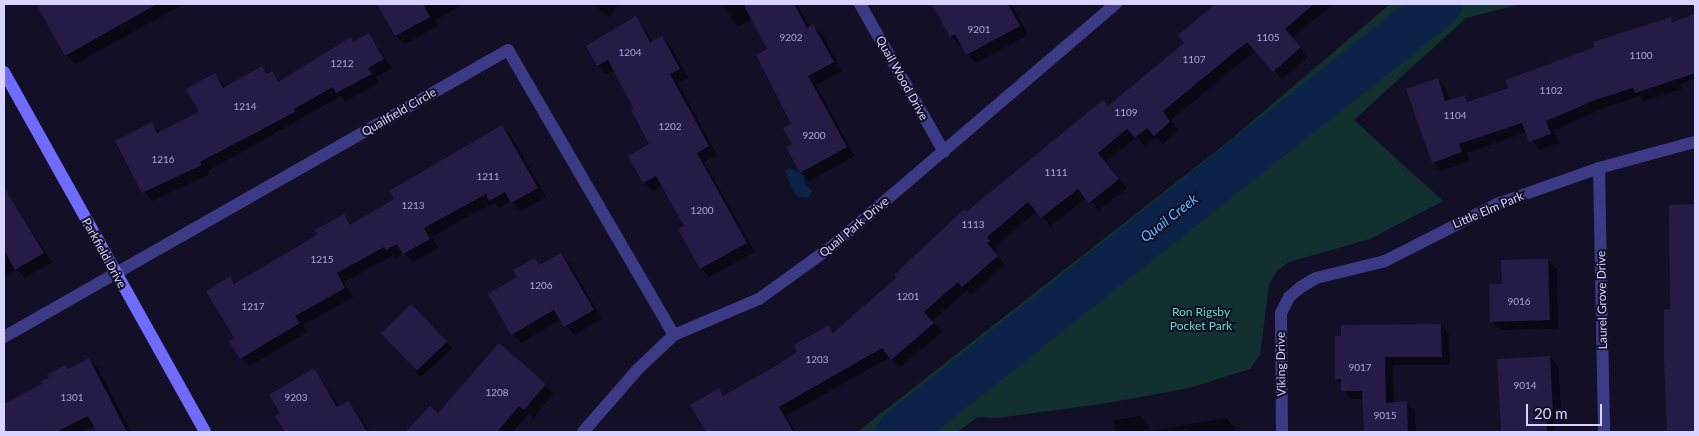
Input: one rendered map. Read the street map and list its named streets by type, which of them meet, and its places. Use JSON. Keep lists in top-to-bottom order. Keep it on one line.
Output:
{"streets":{"street":["Quail Wood Drive","Quailfield Circle","Little Elm Park","Quail Park Drive","Parkfield Drive","Laurel Grove Drive","Viking Drive"]},"crossings":[["Quail Wood Drive","Quail Park Drive"],["Quailfield Circle","Quail Park Drive"],["Quailfield Circle","Parkfield Drive"],["Little Elm Park","Laurel Grove Drive"],["Little Elm Park","Viking Drive"]],"water":["Quail Creek"],"parks":["Ron Rigsby Pocket Park"],"house_numbers":["9201","9202","1105","1204","1100","1107","1212","1102","1214","1109","1104","1202","9200","1216","1111","1211","1213","1200","1113","1215","1206","1201","9016","1217","1203","9017","9014","1208","1301","9203","9015"],"scale_bar":"20 m"}
